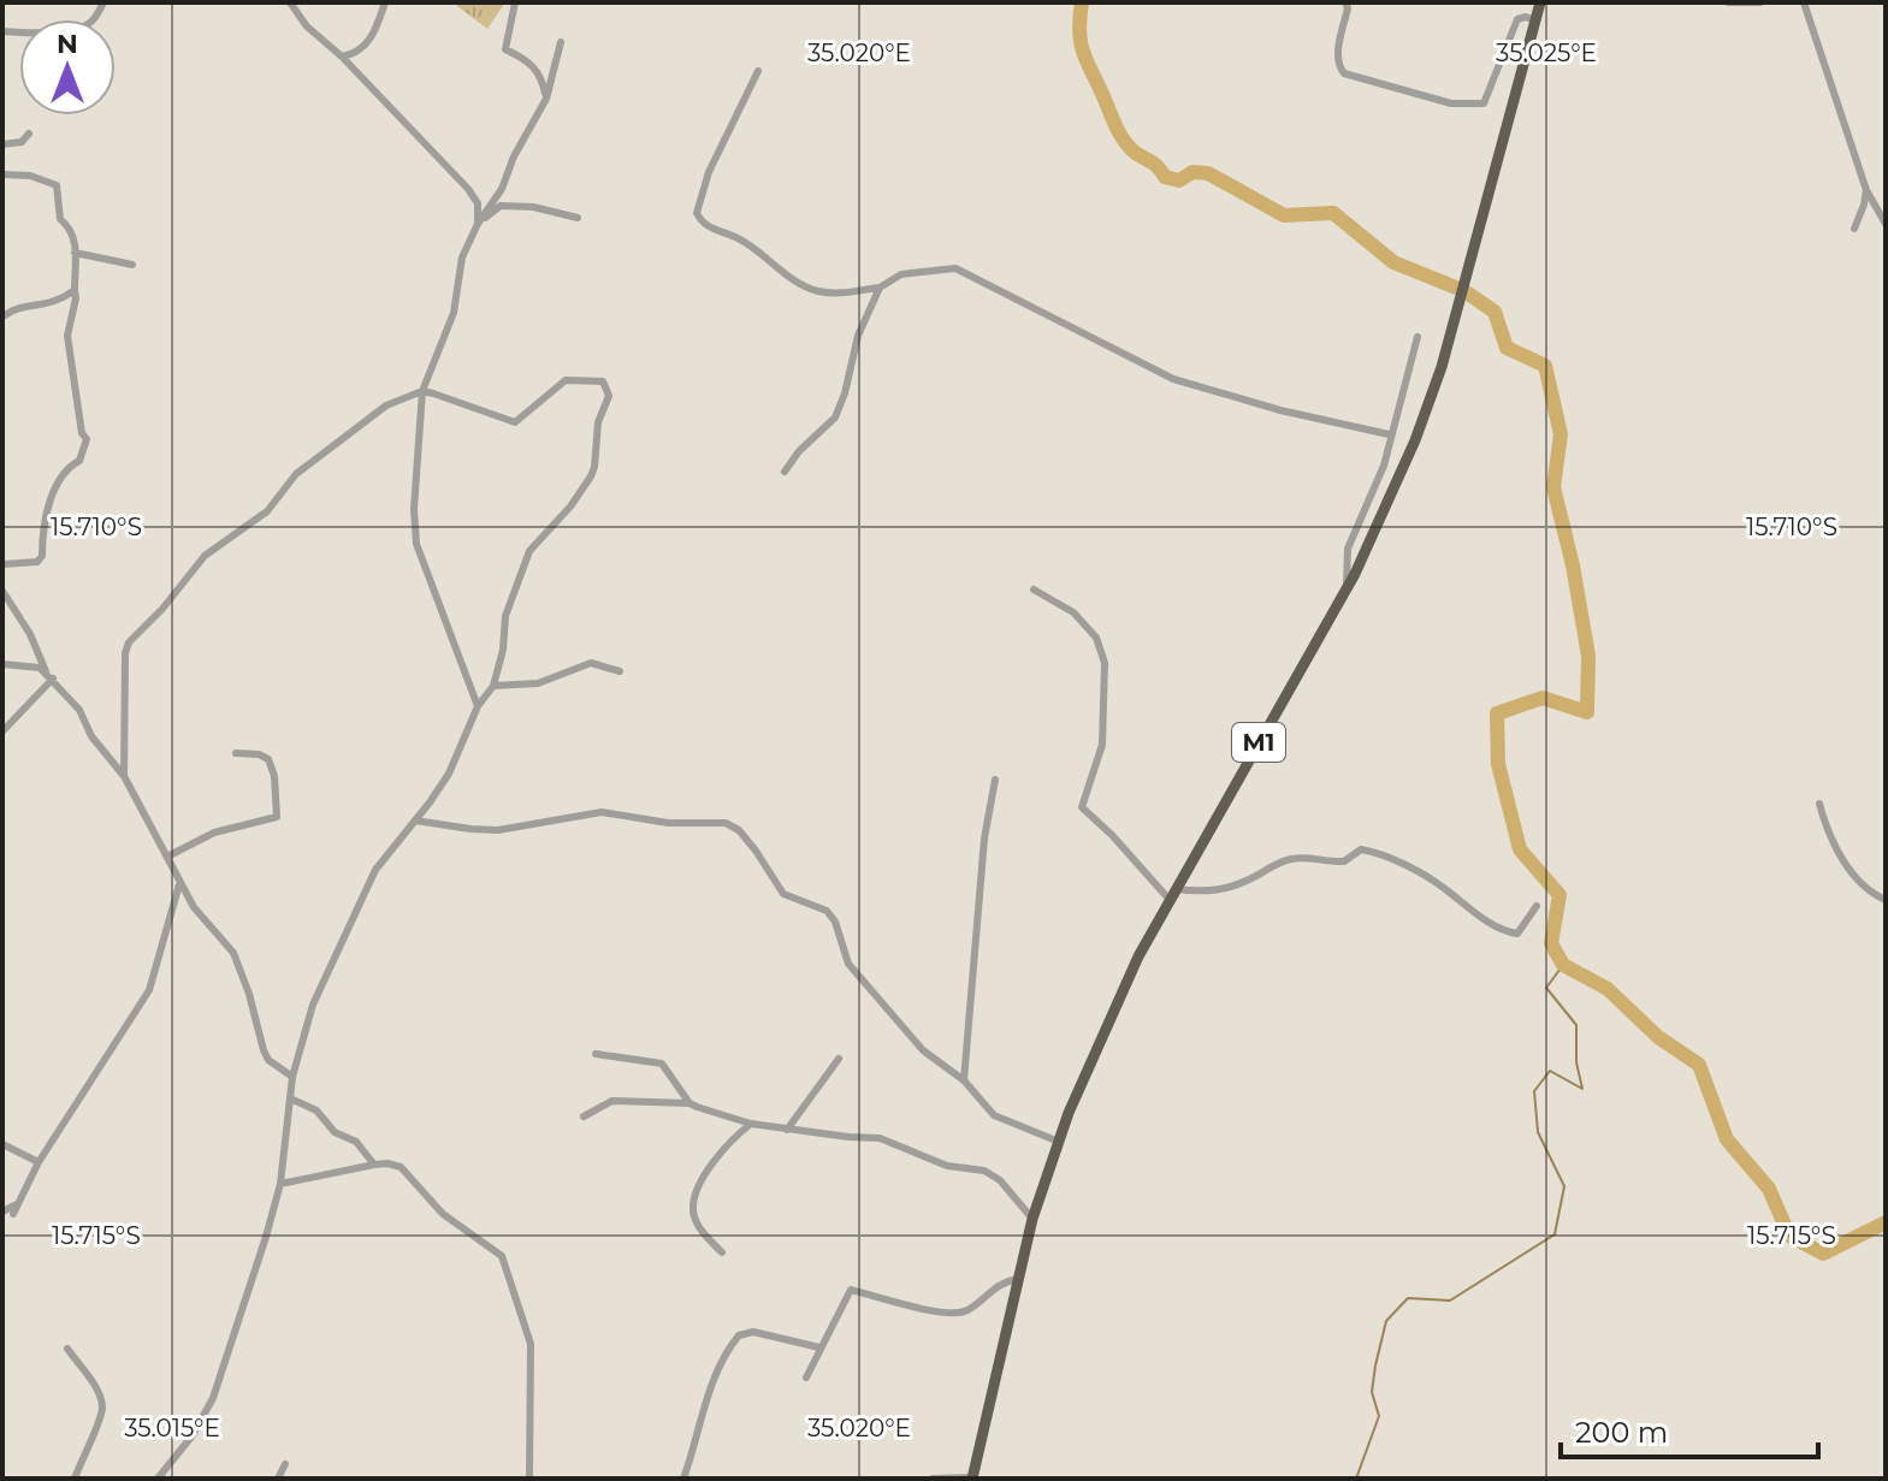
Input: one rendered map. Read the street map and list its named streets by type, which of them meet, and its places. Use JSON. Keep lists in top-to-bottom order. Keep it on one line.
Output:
{"streets":{"highway":["M1"]},"scale_bar":"200 m","north":"top","coordinates":["35.020°E","35.025°E","15.710°S","15.715°S","35.015°E"]}
